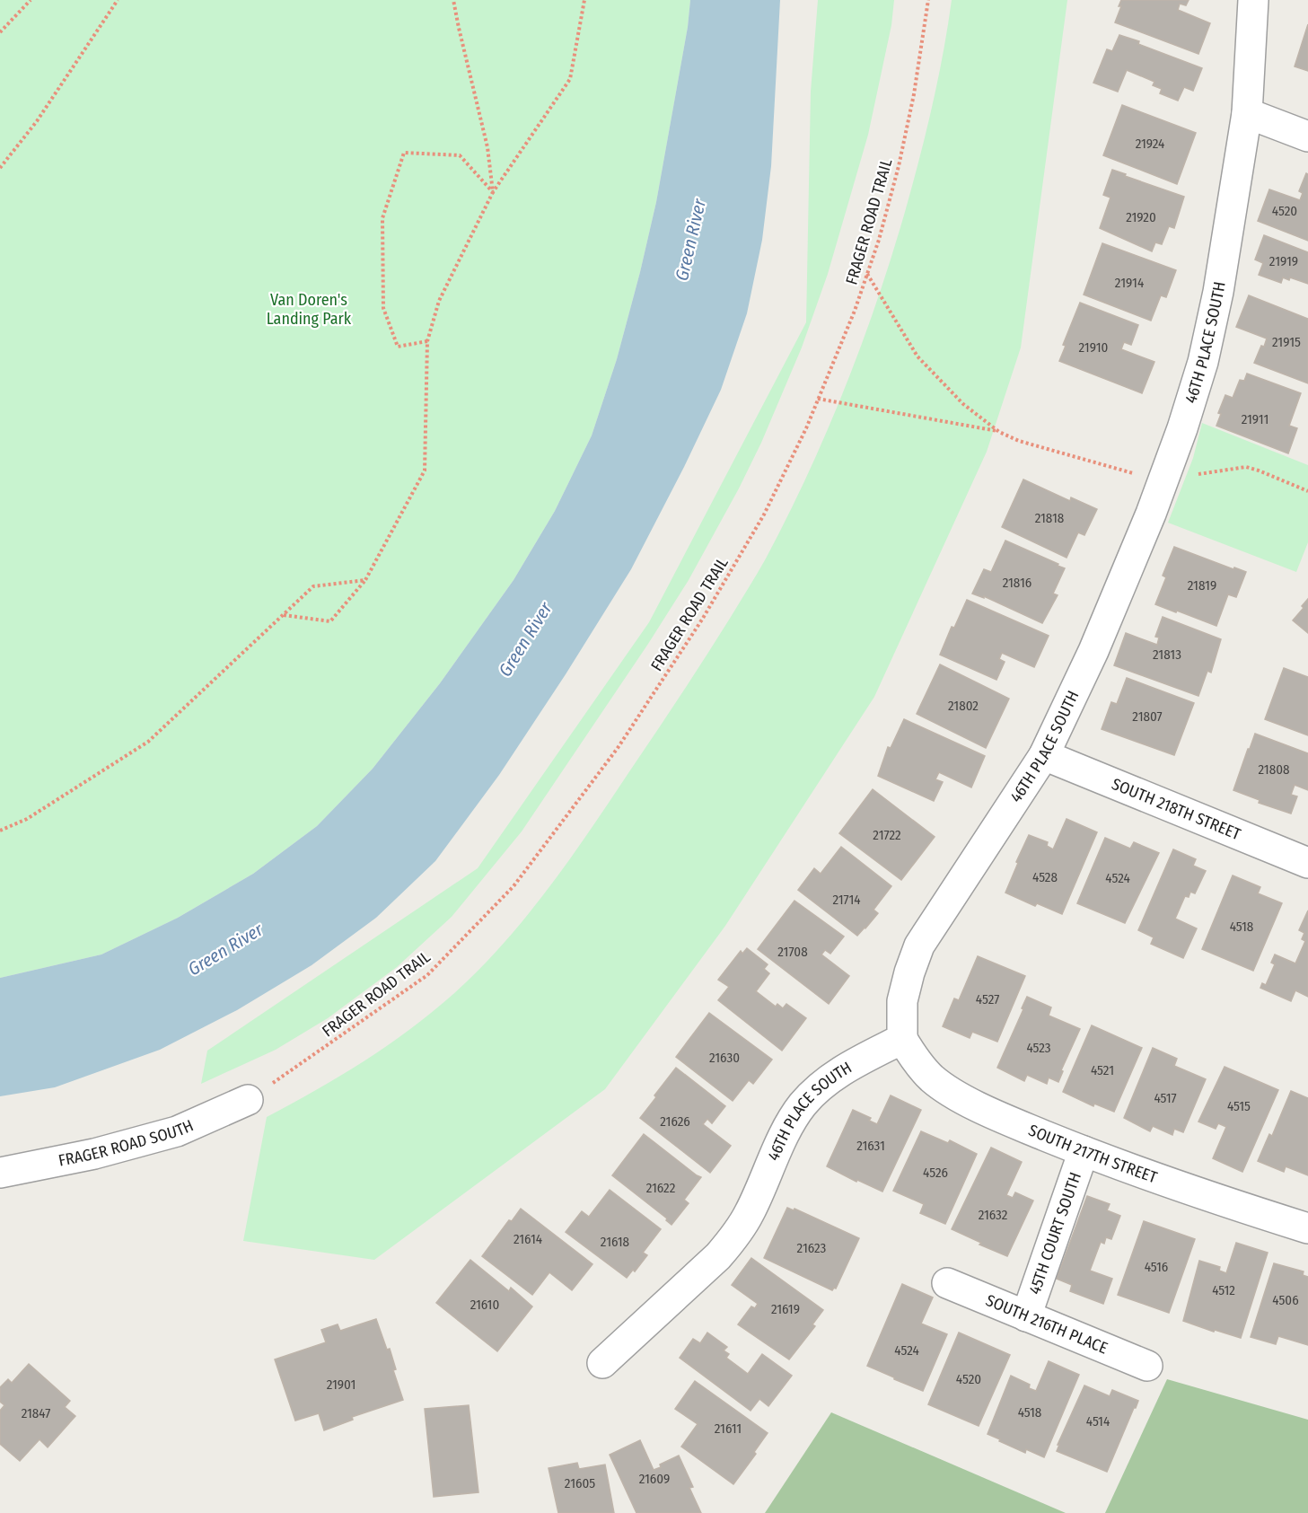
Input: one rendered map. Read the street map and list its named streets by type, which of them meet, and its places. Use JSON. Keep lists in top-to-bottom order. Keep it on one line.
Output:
{"streets":{"street":["46TH PLACE SOUTH","SOUTH 218TH STREET","FRAGER ROAD SOUTH","SOUTH 217TH STREET","45TH COURT SOUTH","SOUTH 216TH PLACE"],"path":["FRAGER ROAD TRAIL"]},"crossings":[["FRAGER ROAD TRAIL","FRAGER ROAD SOUTH"],["46TH PLACE SOUTH","SOUTH 218TH STREET"],["46TH PLACE SOUTH","SOUTH 217TH STREET"],["SOUTH 217TH STREET","45TH COURT SOUTH"],["45TH COURT SOUTH","SOUTH 216TH PLACE"]],"water":["Green River"],"parks":["Van Doren's Landing Park"],"house_numbers":["21924","4520","21920","21919","21914","21915","21910","21911","21818","21816","21819","21813","21802","21807","21808","21722","4528","4524","21714","4518","21708","4527","4523","21630","4521","4517","4515","21626","21631","4526","21622","21632","21614","21618","21623","4516","4512","4506","21610","21619","4524","4520","21901","4518","21847","4514","21611","21609","21605"]}
